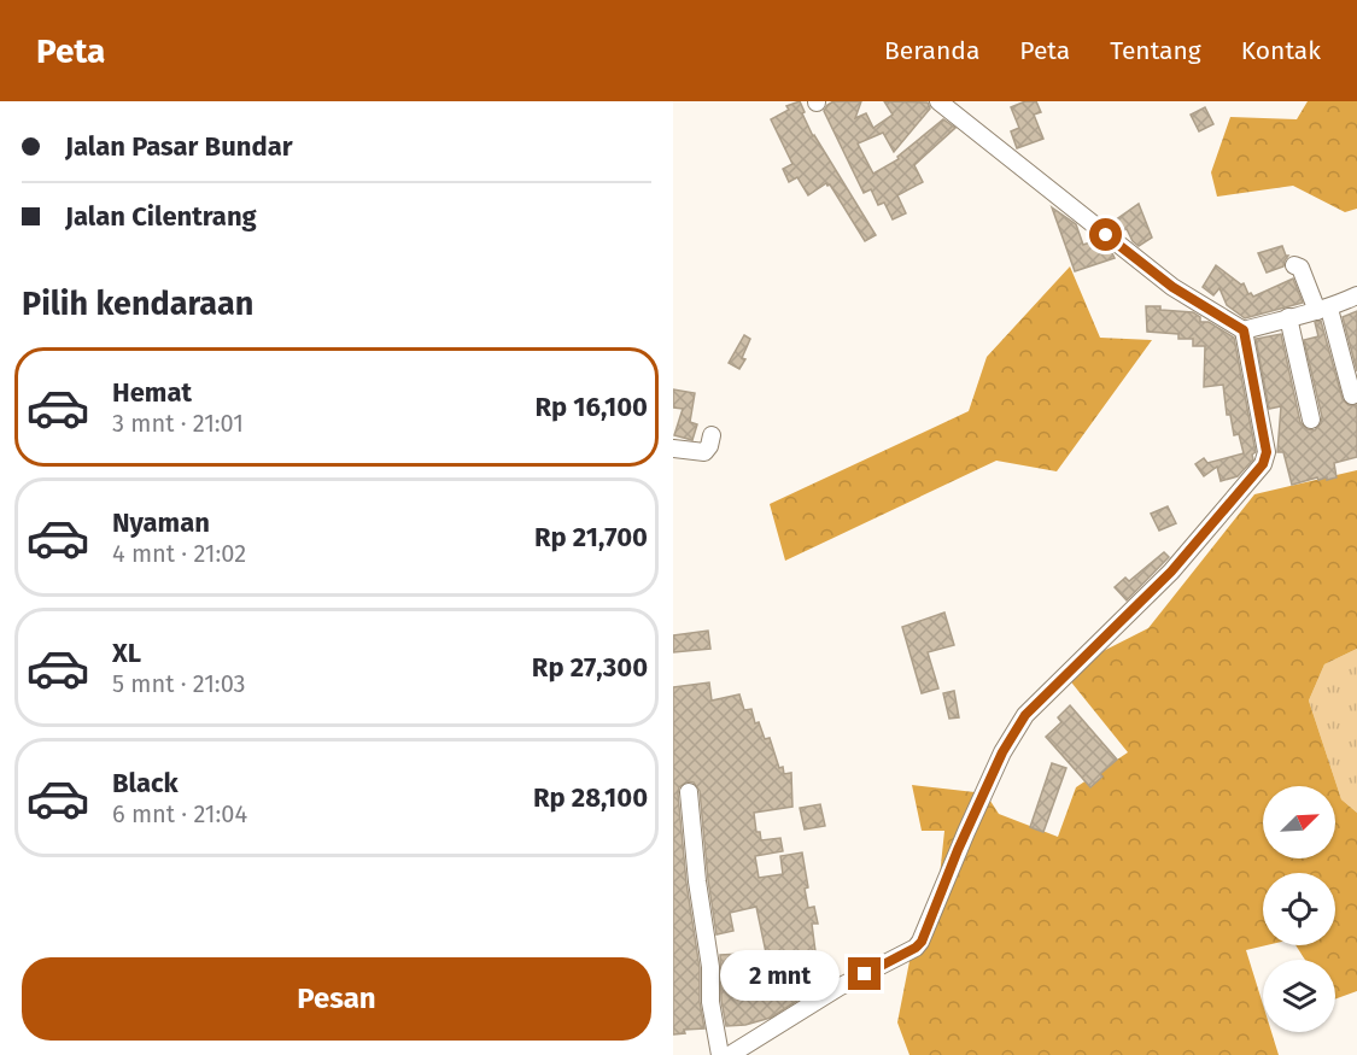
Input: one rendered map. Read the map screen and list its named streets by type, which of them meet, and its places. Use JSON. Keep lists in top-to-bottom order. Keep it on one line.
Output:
{"north":"top right","page":{"header":"Peta","nav":["Beranda","Peta","Tentang","Kontak"],"banner":["Jalan Pasar Bundar","Jalan Cilentrang"],"heading":"Pilih kendaraan","list":[{"name":"Hemat","note":"3 mnt · 21:01","value":"Rp 16,100"},{"name":"Nyaman","note":"4 mnt · 21:02","value":"Rp 21,700"},{"name":"XL","note":"5 mnt · 21:03","value":"Rp 27,300"},{"name":"Black","note":"6 mnt · 21:04","value":"Rp 28,100"}],"buttons":"Pesan","bubble":"2 mnt"}}
